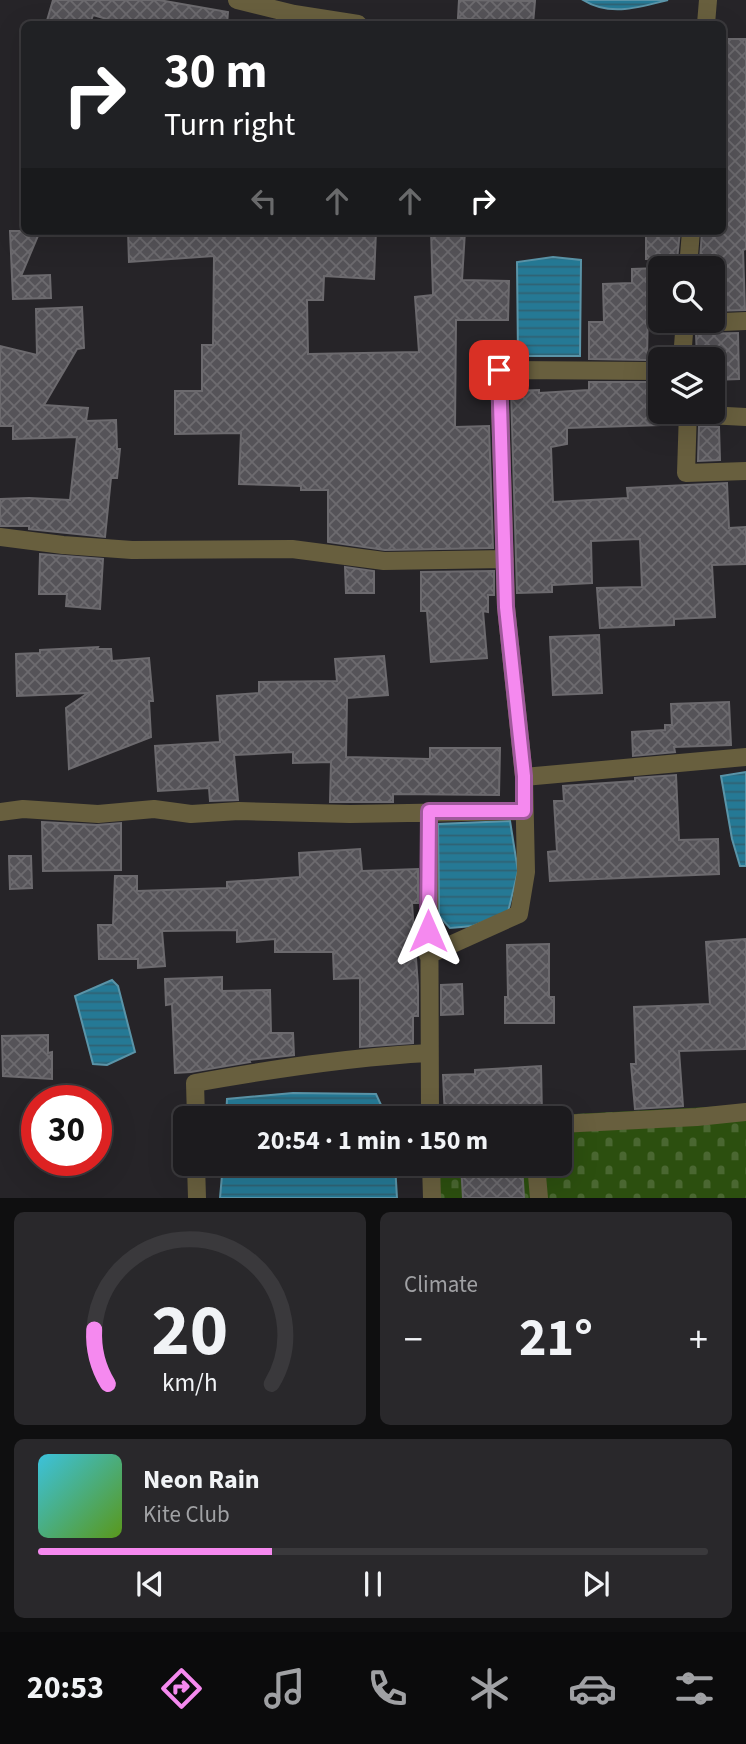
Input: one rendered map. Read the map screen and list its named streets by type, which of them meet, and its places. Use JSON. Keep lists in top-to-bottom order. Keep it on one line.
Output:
{"page":{"turn":["30 m","Turn right"],"limit":"30","trip":"20:54 · 1 min · 150 m","tile":"Climate","heat":["−","21°","+"],"song":["Neon Rain","Kite Club"],"tabs":"20:53","gauge":["20","km/h"]}}
